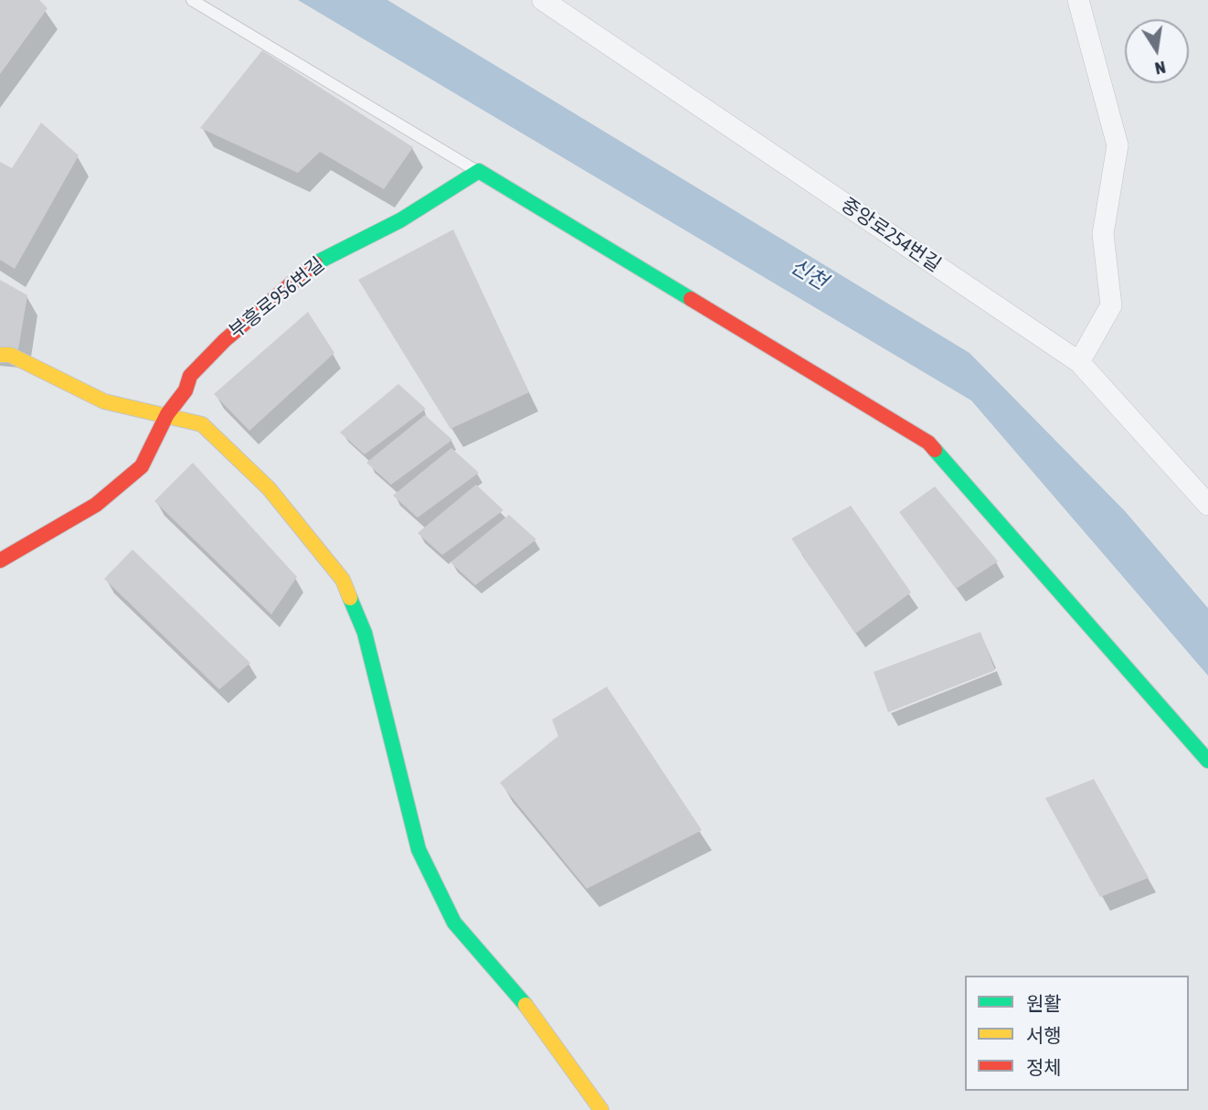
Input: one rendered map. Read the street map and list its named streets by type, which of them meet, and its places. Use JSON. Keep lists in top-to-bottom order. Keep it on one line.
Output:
{"streets":{"street":["중앙로254번길","부흥로956번길"]},"water":["신천"],"legend":["원활","서행","정체"],"north":"bottom"}
